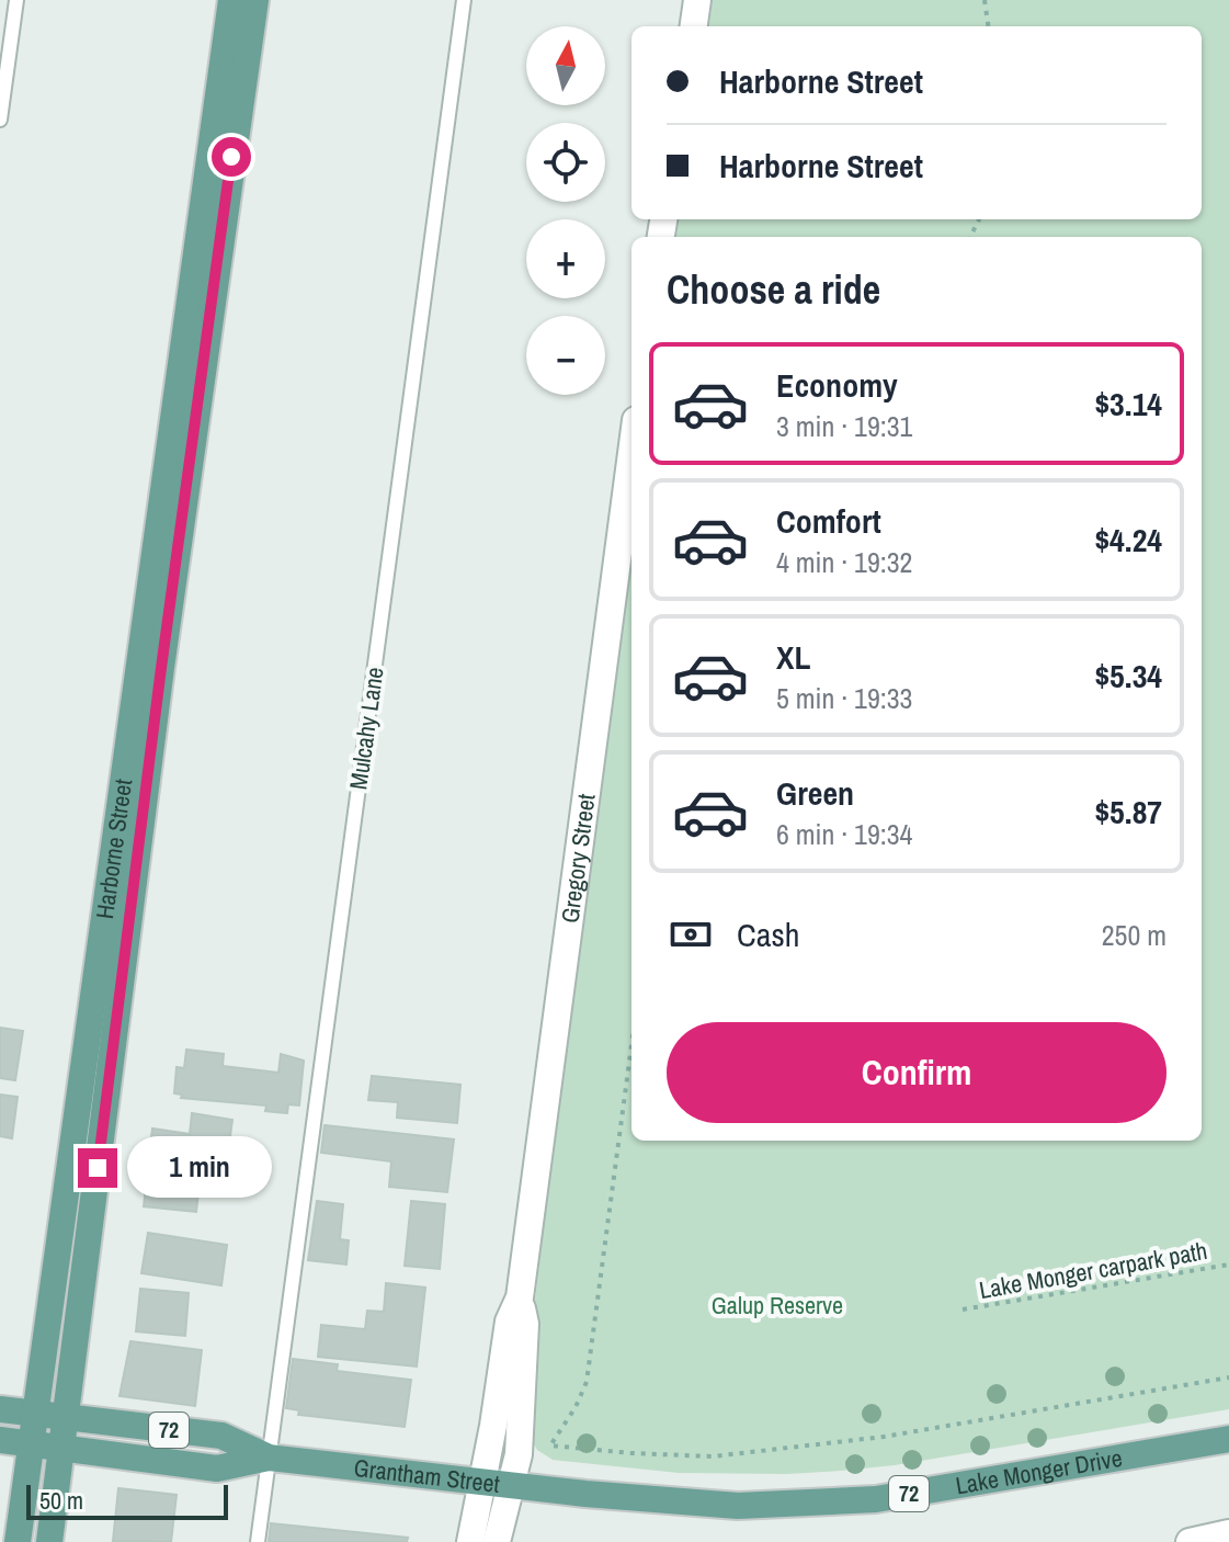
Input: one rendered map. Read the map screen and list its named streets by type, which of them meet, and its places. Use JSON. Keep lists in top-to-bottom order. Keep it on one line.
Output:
{"streets":{"main road":["Harborne Street","72","Lake Monger Drive","Grantham Street"],"street":["Gregory Street"],"lane":["Mulcahy Lane"],"path":["Lake Monger carpark path"]},"crossings":[["Mulcahy Lane","Grantham Street"],["Harborne Street","Grantham Street"],["Gregory Street","Grantham Street"],["Lake Monger Drive","Grantham Street"]],"parks":["Galup Reserve"],"scale_bar":"50 m","north":"top","page":{"map_buttons":["+","−"],"banner":["Harborne Street","Harborne Street"],"heading":"Choose a ride","list":[{"name":"Economy","note":"3 min · 19:31","value":"$3.14"},{"name":"Comfort","note":"4 min · 19:32","value":"$4.24"},{"name":"XL","note":"5 min · 19:33","value":"$5.34"},{"name":"Green","note":"6 min · 19:34","value":"$5.87"}],"pay":["Cash","250 m"],"buttons":"Confirm","bubble":"1 min","scale":"50 m"}}
